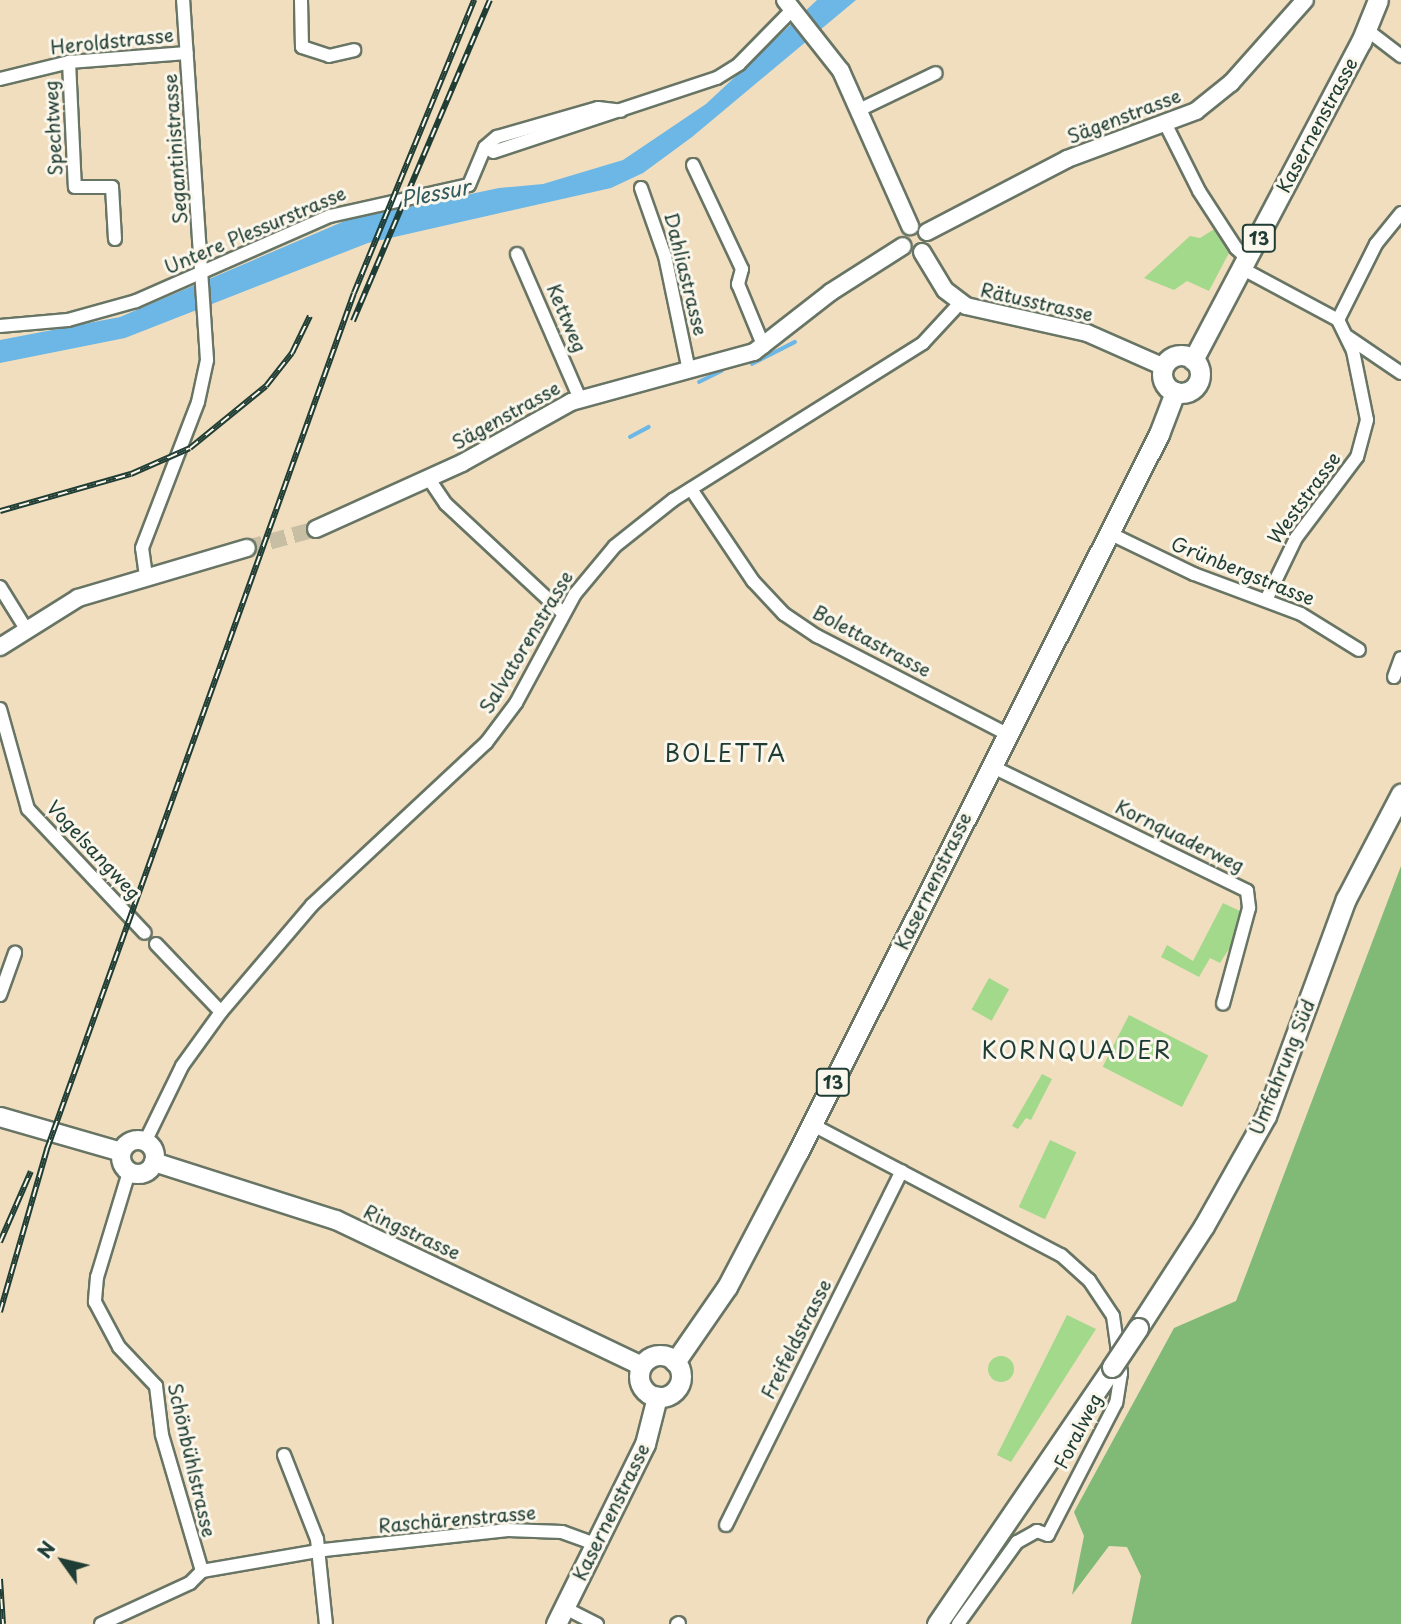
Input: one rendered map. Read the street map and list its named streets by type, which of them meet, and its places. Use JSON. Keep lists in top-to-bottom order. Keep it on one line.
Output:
{"streets":{"main road":["Kasernenstrasse","13","Umfahrung Süd","Ringstrasse"],"street":["Heroldstrasse","Sägenstrasse","Spechtweg","Segantinistrasse","Untere Plessurstrasse","Dahliastrasse","Rätusstrasse","Kettweg","Weststrasse","Grünbergstrasse","Bolettastrasse","Salvatorenstrasse","Kornquaderweg","Vogelsangweg","Freifeldstrasse","Foralweg","Schönbühlstrasse","Raschärenstrasse"]},"crossings":[["Heroldstrasse","Spechtweg"],["Heroldstrasse","Segantinistrasse"],["Sägenstrasse","Dahliastrasse"],["Sägenstrasse","Rätusstrasse"],["Sägenstrasse","Kettweg"],["Kasernenstrasse","Rätusstrasse"],["Kasernenstrasse","Grünbergstrasse"],["Kasernenstrasse","Bolettastrasse"],["Kasernenstrasse","Kornquaderweg"],["Kasernenstrasse","Ringstrasse"],["Kasernenstrasse","Foralweg"],["Kasernenstrasse","Raschärenstrasse"],["Segantinistrasse","Untere Plessurstrasse"],["Rätusstrasse","Salvatorenstrasse"],["Weststrasse","Grünbergstrasse"],["Bolettastrasse","Salvatorenstrasse"],["Salvatorenstrasse","Ringstrasse"],["Salvatorenstrasse","Schönbühlstrasse"],["Ringstrasse","Schönbühlstrasse"],["Freifeldstrasse","Foralweg"],["Schönbühlstrasse","Raschärenstrasse"]],"districts":["BOLETTA","KORNQUADER"],"water":["Plessur"],"north":"top left"}
